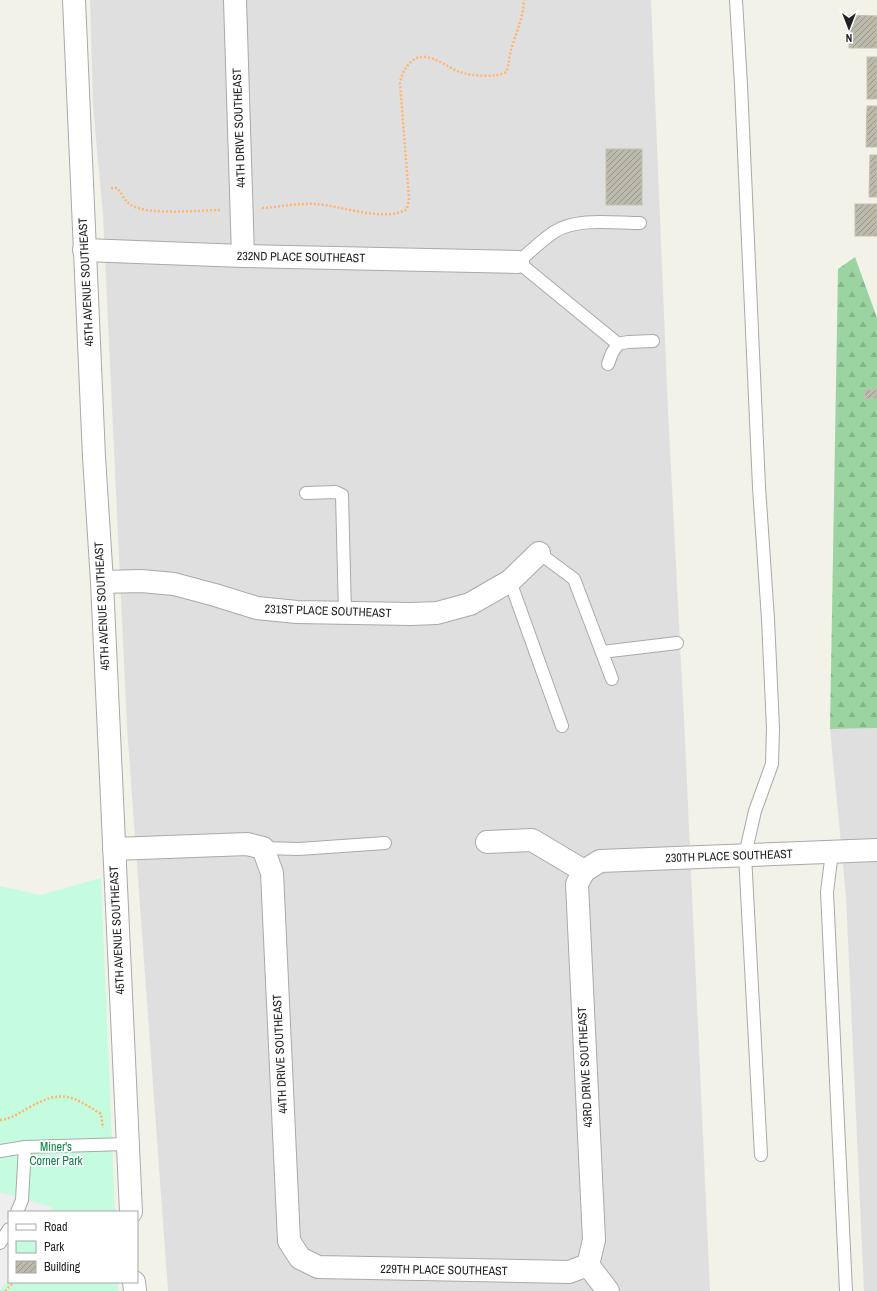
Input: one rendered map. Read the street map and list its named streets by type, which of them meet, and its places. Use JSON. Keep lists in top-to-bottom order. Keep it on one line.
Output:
{"streets":{"street":["44TH DRIVE SOUTHEAST","232ND PLACE SOUTHEAST","45TH AVENUE SOUTHEAST","231ST PLACE SOUTHEAST","230TH PLACE SOUTHEAST","43RD DRIVE SOUTHEAST","229TH PLACE SOUTHEAST"]},"crossings":[["44TH DRIVE SOUTHEAST","232ND PLACE SOUTHEAST"],["44TH DRIVE SOUTHEAST","229TH PLACE SOUTHEAST"],["232ND PLACE SOUTHEAST","45TH AVENUE SOUTHEAST"],["45TH AVENUE SOUTHEAST","231ST PLACE SOUTHEAST"],["230TH PLACE SOUTHEAST","43RD DRIVE SOUTHEAST"],["43RD DRIVE SOUTHEAST","229TH PLACE SOUTHEAST"]],"parks":["Miner's Corner Park"],"legend":["Road","Park","Building"],"north":"bottom"}
